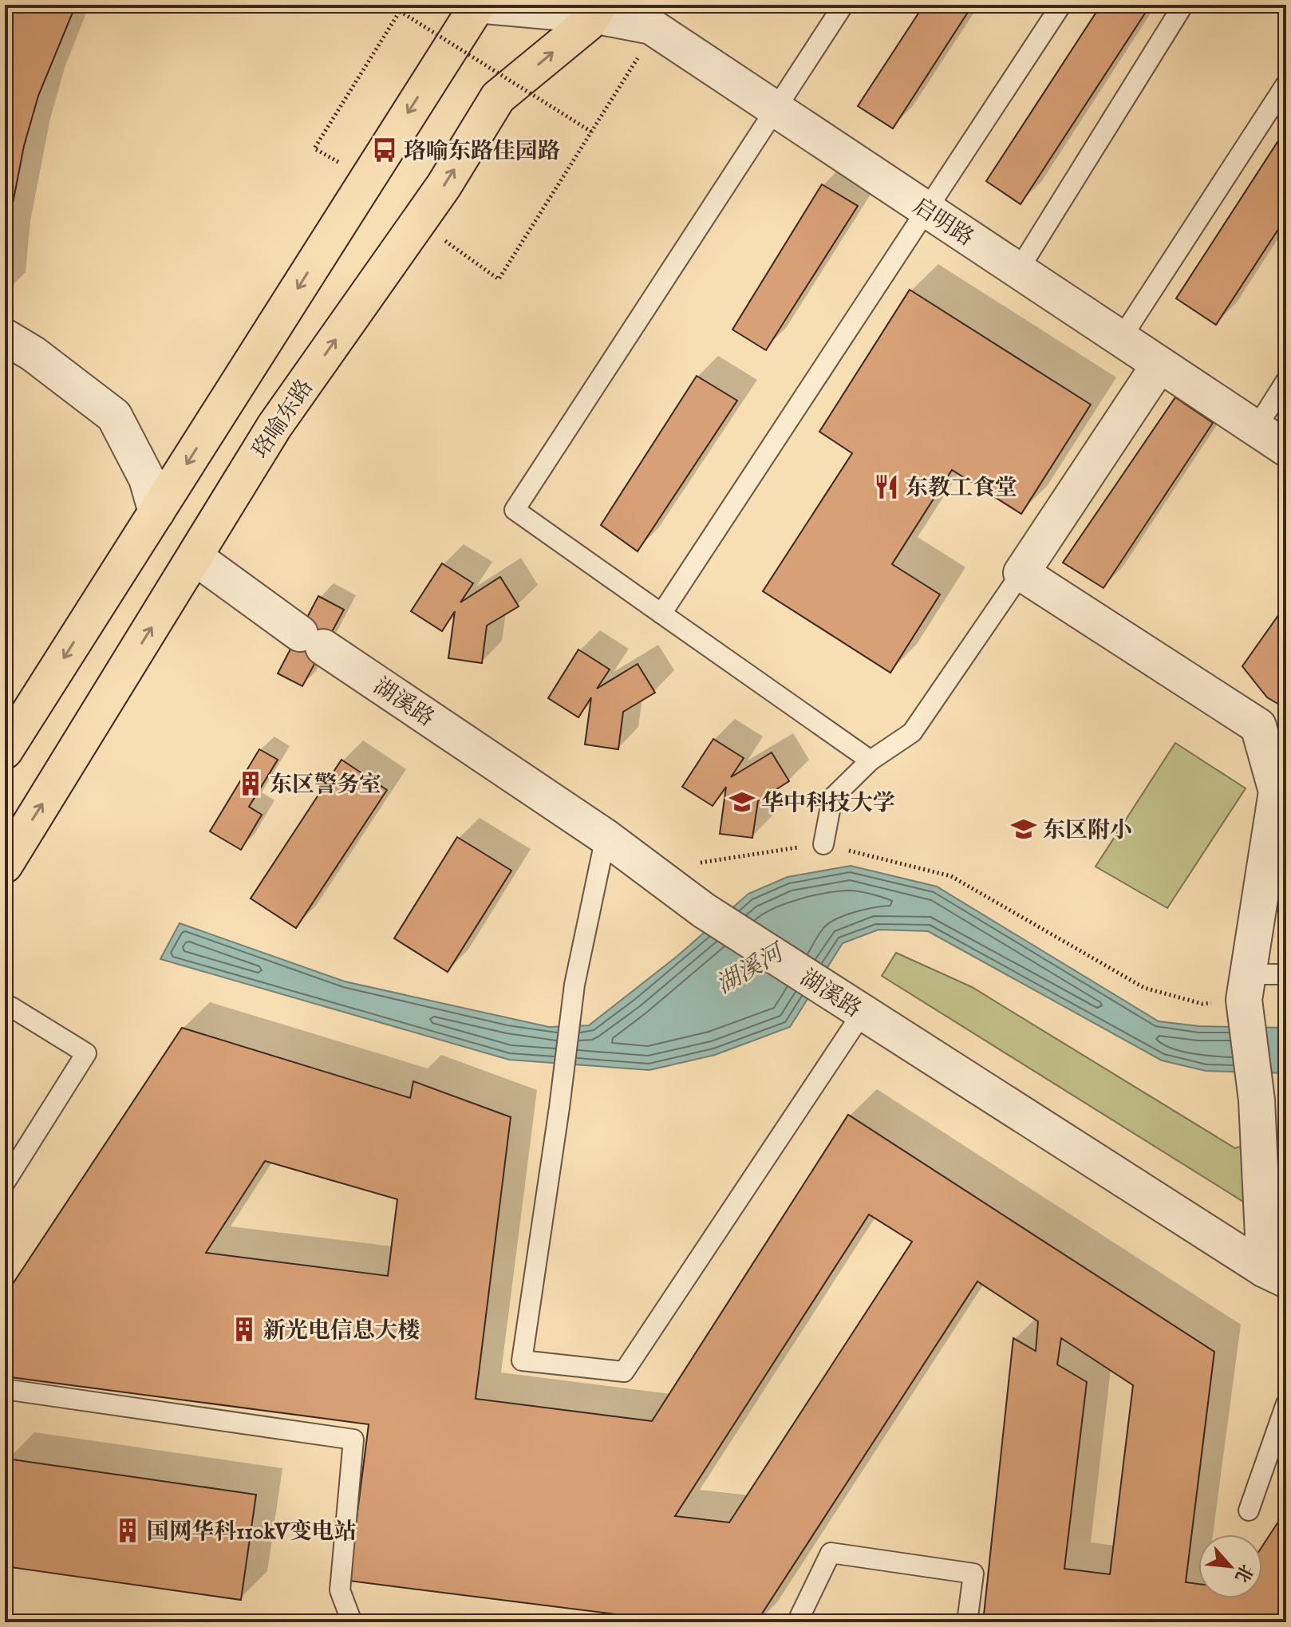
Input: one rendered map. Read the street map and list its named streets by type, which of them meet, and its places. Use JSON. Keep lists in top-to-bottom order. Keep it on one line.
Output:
{"streets":{"highway":["珞喻东路"],"street":["启明路","湖溪路"]},"crossings":[["启明路","珞喻东路"],["珞喻东路","湖溪路"]],"water":["湖溪河"],"places":{"bus stop":["珞喻东路佳园路"],"restaurant":["东教工食堂"],"building":["东区警务室","新光电信息大楼","国网华科110kV变电站"],"school or university":["华中科技大学","东区附小"]},"north":"bottom right"}
